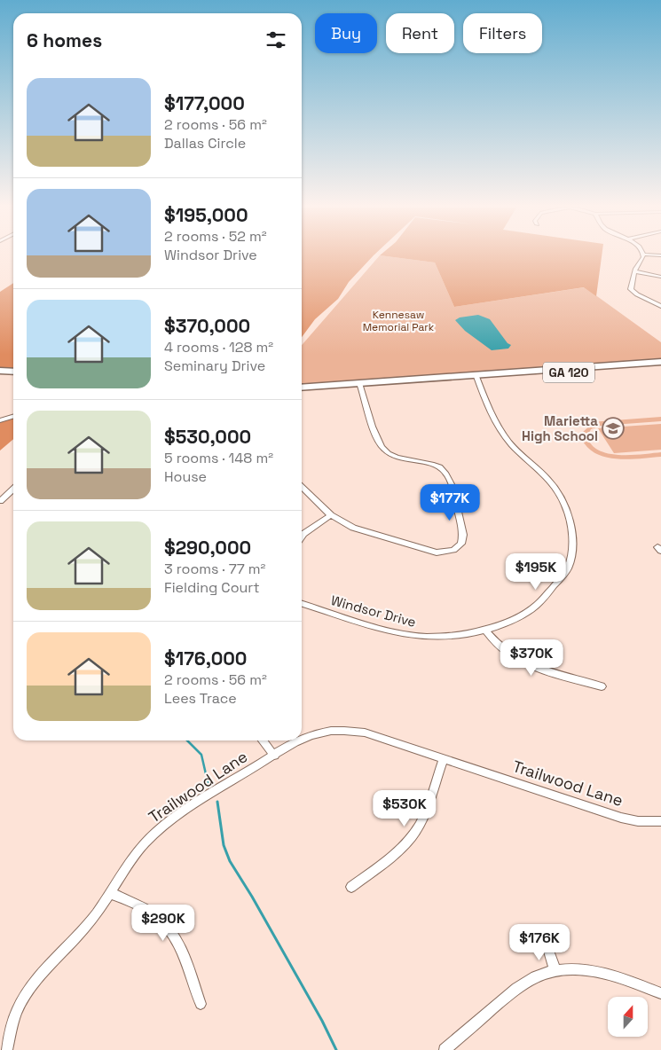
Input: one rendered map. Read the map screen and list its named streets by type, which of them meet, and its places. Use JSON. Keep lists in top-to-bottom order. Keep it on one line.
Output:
{"streets":{"highway":["GA 120"],"street":["Windsor Drive","Trailwood Lane"]},"crossings":[["GA 120","Windsor Drive"]],"parks":["Kennesaw Memorial Park"],"places":{"school or university":["Marietta High School"]},"north":"top","page":{"chip":["Buy","Rent","Filters"],"heading":"6 homes","list":[{"name":"$177,000","note":"2 rooms · 56 m² · Dallas Circle"},{"name":"$195,000","note":"2 rooms · 52 m² · Windsor Drive"},{"name":"$370,000","note":"4 rooms · 128 m² · Seminary Drive"},{"name":"$530,000","note":"5 rooms · 148 m² · House"},{"name":"$290,000","note":"3 rooms · 77 m² · Fielding Court"},{"name":"$176,000","note":"2 rooms · 56 m² · Lees Trace"}],"price":["$177K","$195K","$370K","$530K","$290K","$176K"]}}
